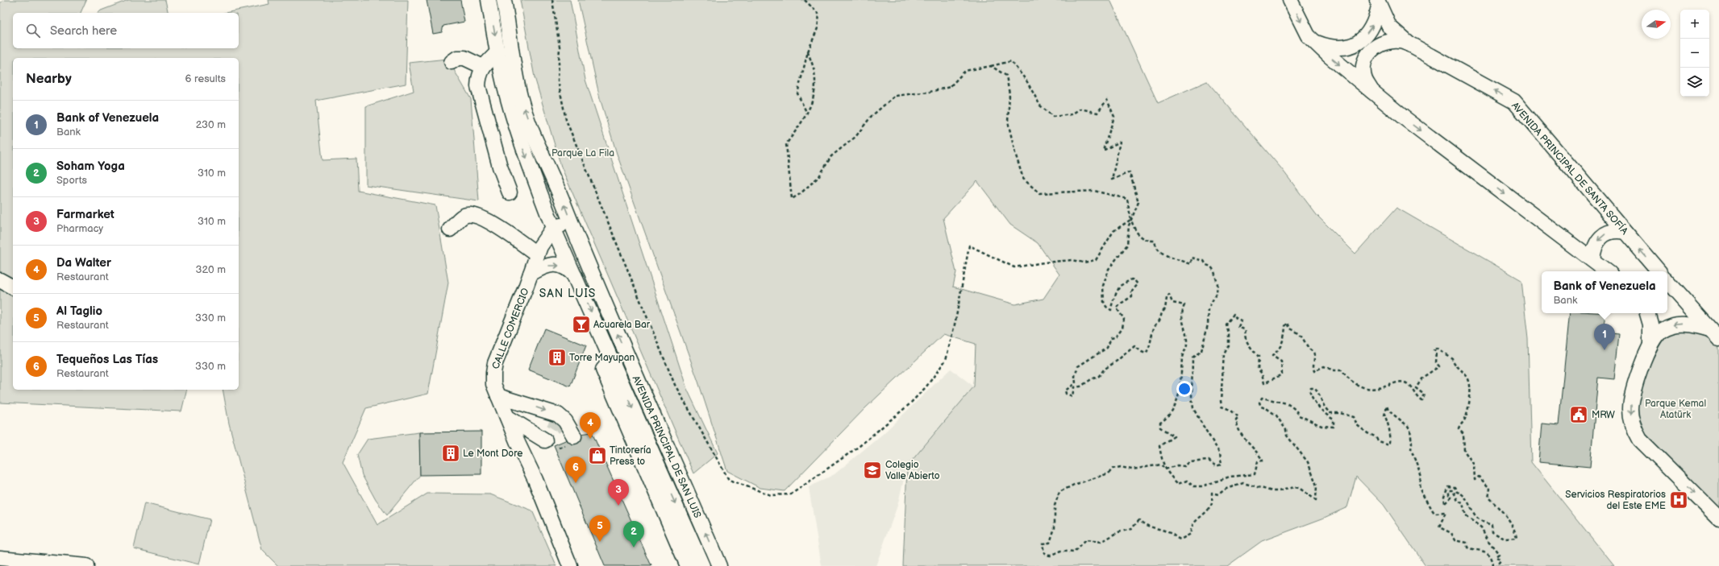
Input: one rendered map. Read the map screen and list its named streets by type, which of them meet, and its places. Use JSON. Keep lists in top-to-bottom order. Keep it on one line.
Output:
{"streets":{"street":["AVENIDA PRINCIPAL DE SANTA SOFÍA","CALLE COMERCIO","AVENIDA PRINCIPAL DE SAN LUIS"]},"crossings":[["CALLE COMERCIO","AVENIDA PRINCIPAL DE SAN LUIS"]],"districts":["SAN LUIS"],"parks":["Parque La Fila","Parque Kemal Atatürk"],"places":{"bar":["Acuarela Bar"],"building":["Torre Mayupan","Le Mont Dore"],"public building":["MRW"],"shop":["Tintorería Press to"],"school or university":["Colegio Valle Abierto"],"hospital":["Servicios Respiratorios del Este EME"]},"north":"right","page":{"map_buttons":["+","−"],"search":"Search here","heading":["Nearby","6 results"],"list":[{"mark":"1","name":"Bank of Venezuela","note":"Bank","value":"230 m"},{"mark":"2","name":"Soham Yoga","note":"Sports","value":"310 m"},{"mark":"3","name":"Farmarket","note":"Pharmacy","value":"310 m"},{"mark":"4","name":"Da Walter","note":"Restaurant","value":"320 m"},{"mark":"5","name":"Al Taglio","note":"Restaurant","value":"330 m"},{"mark":"6","name":"Tequeños Las Tías","note":"Restaurant","value":"330 m"}],"popup":["Bank of Venezuela","Bank"],"pins":["1","4","6","3","5","2"]}}
